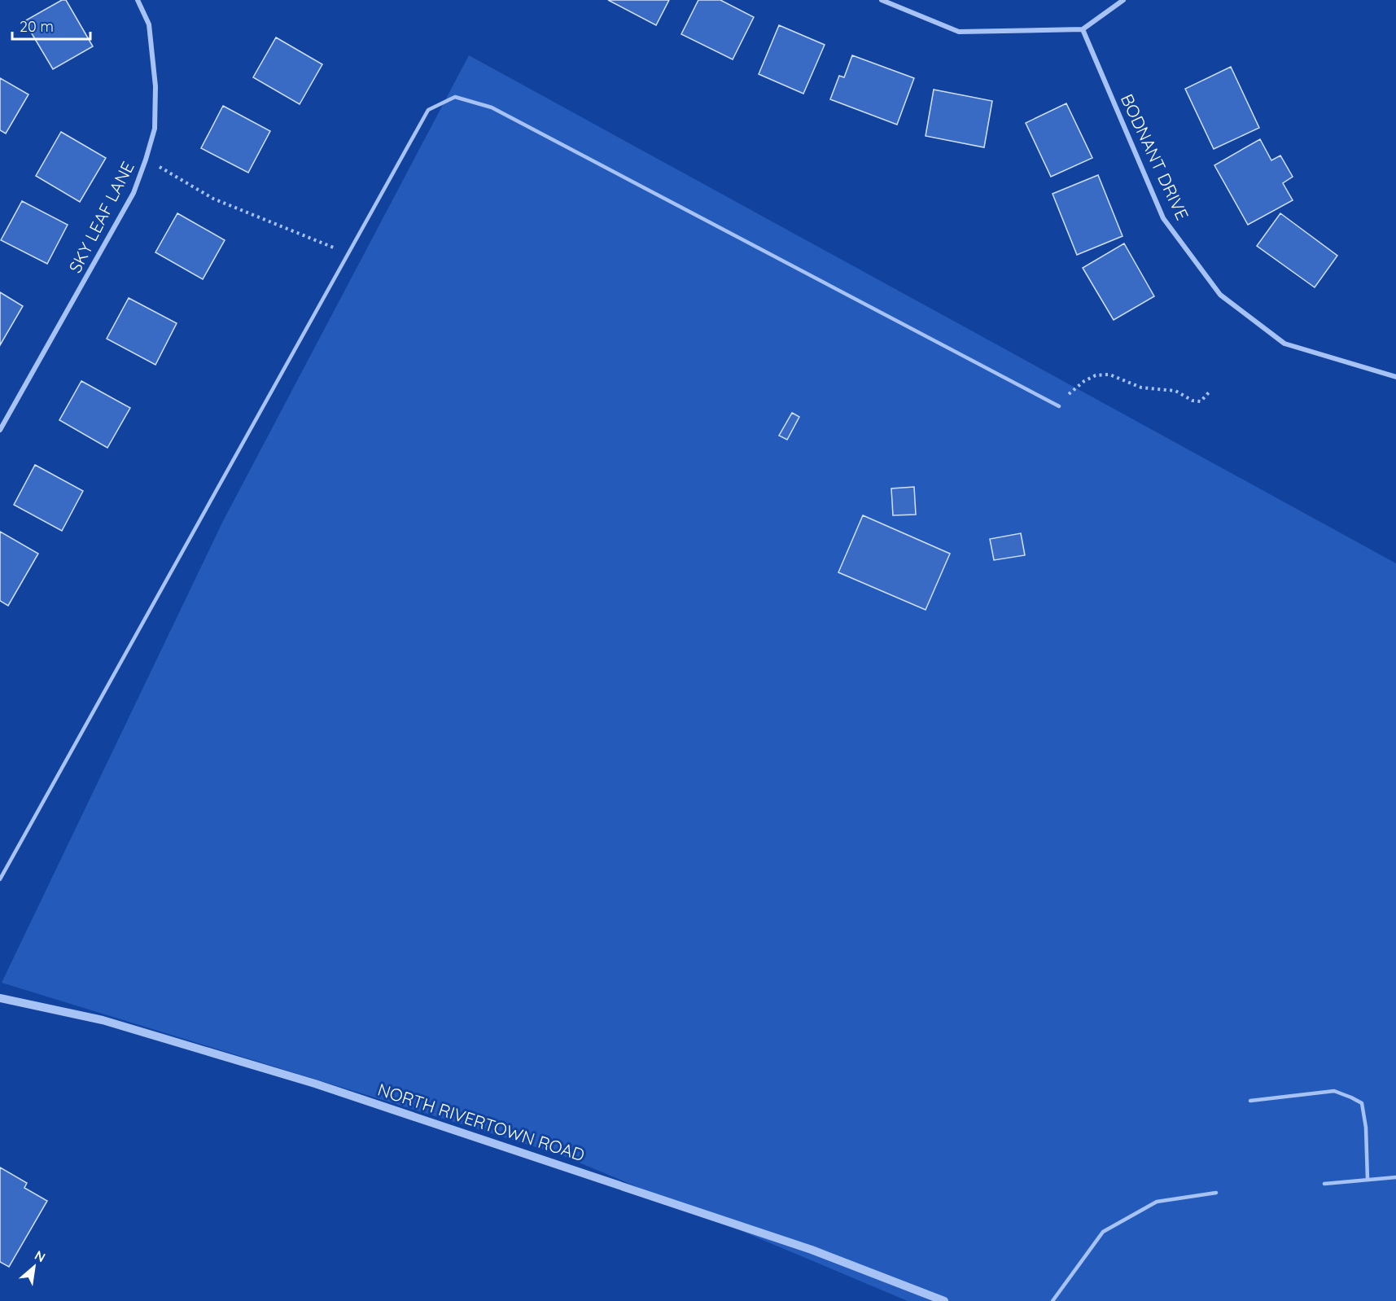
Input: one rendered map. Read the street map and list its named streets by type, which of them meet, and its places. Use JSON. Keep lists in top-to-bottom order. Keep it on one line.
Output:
{"streets":{"street":["BODNANT DRIVE","SKY LEAF LANE","NORTH RIVERTOWN ROAD"]},"scale_bar":"20 m","north":"top right"}
